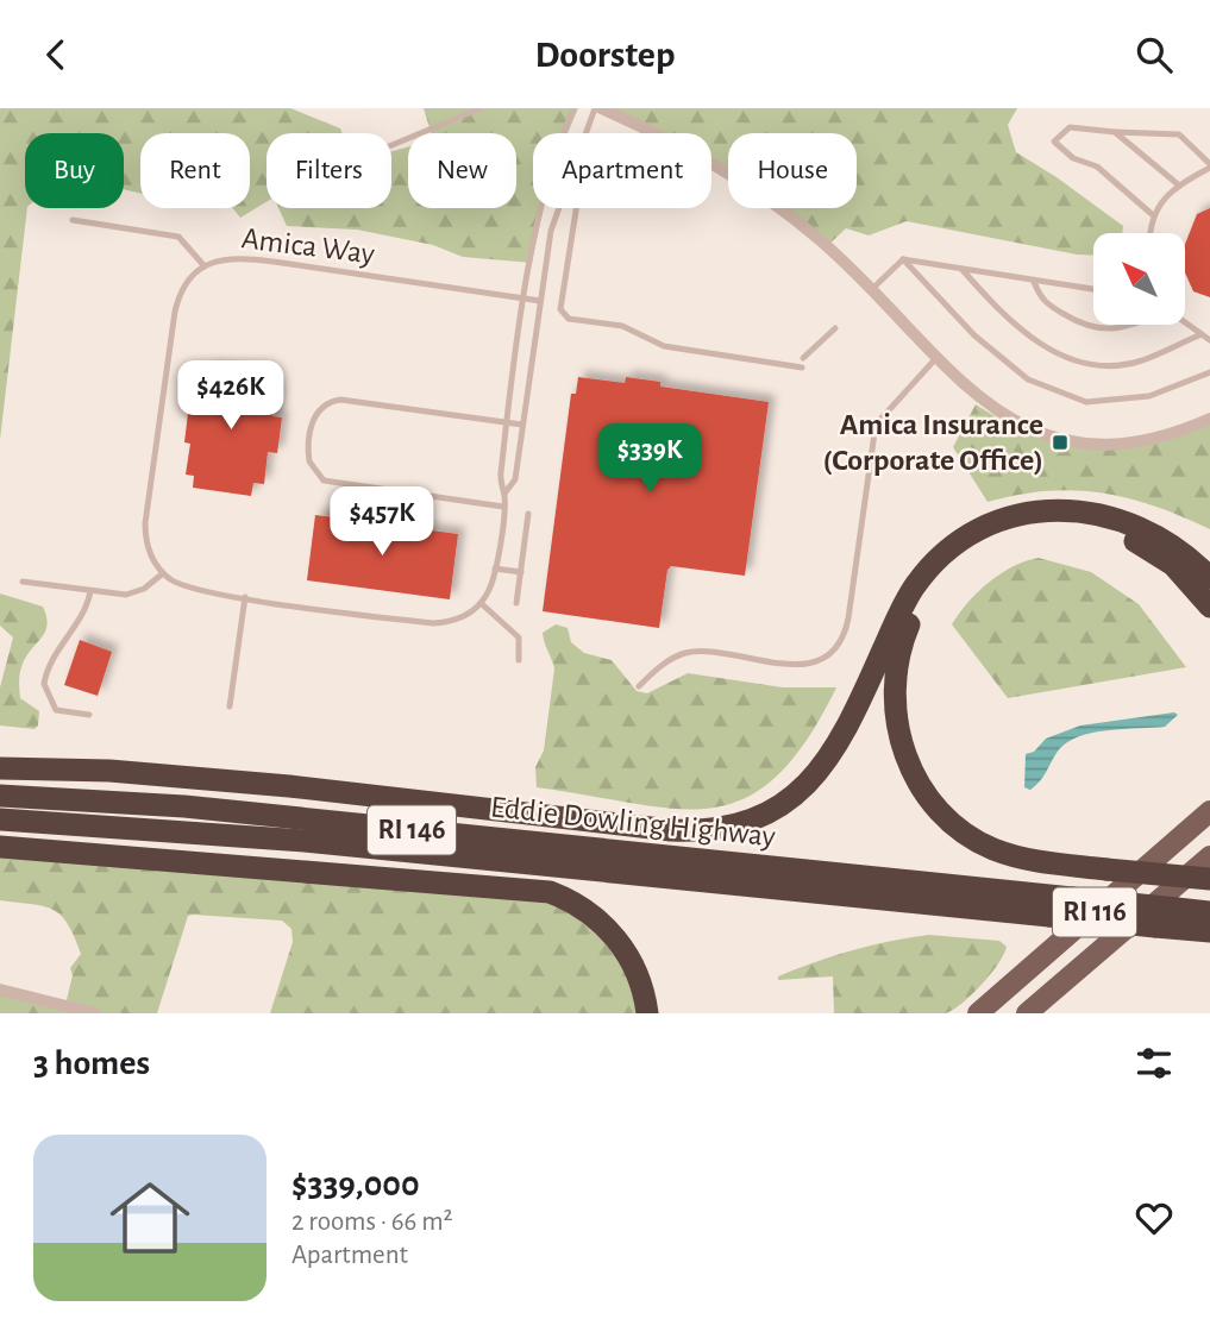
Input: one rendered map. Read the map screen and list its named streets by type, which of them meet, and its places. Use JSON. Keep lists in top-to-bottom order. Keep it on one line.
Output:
{"streets":{"highway":["Eddie Dowling Highway","RI 146"],"main road":["RI 116"],"lane":["Amica Way"]},"places":{"transit":["Amica Insurance (Corporate Office)"]},"north":"top left","page":{"header":"Doorstep","chip":["Buy","Rent","Filters","New","Apartment","House"],"price":["$426K","$339K","$457K"],"heading":"3 homes","list":[{"name":"$339,000","note":"2 rooms · 66 m² · Apartment"}]}}
